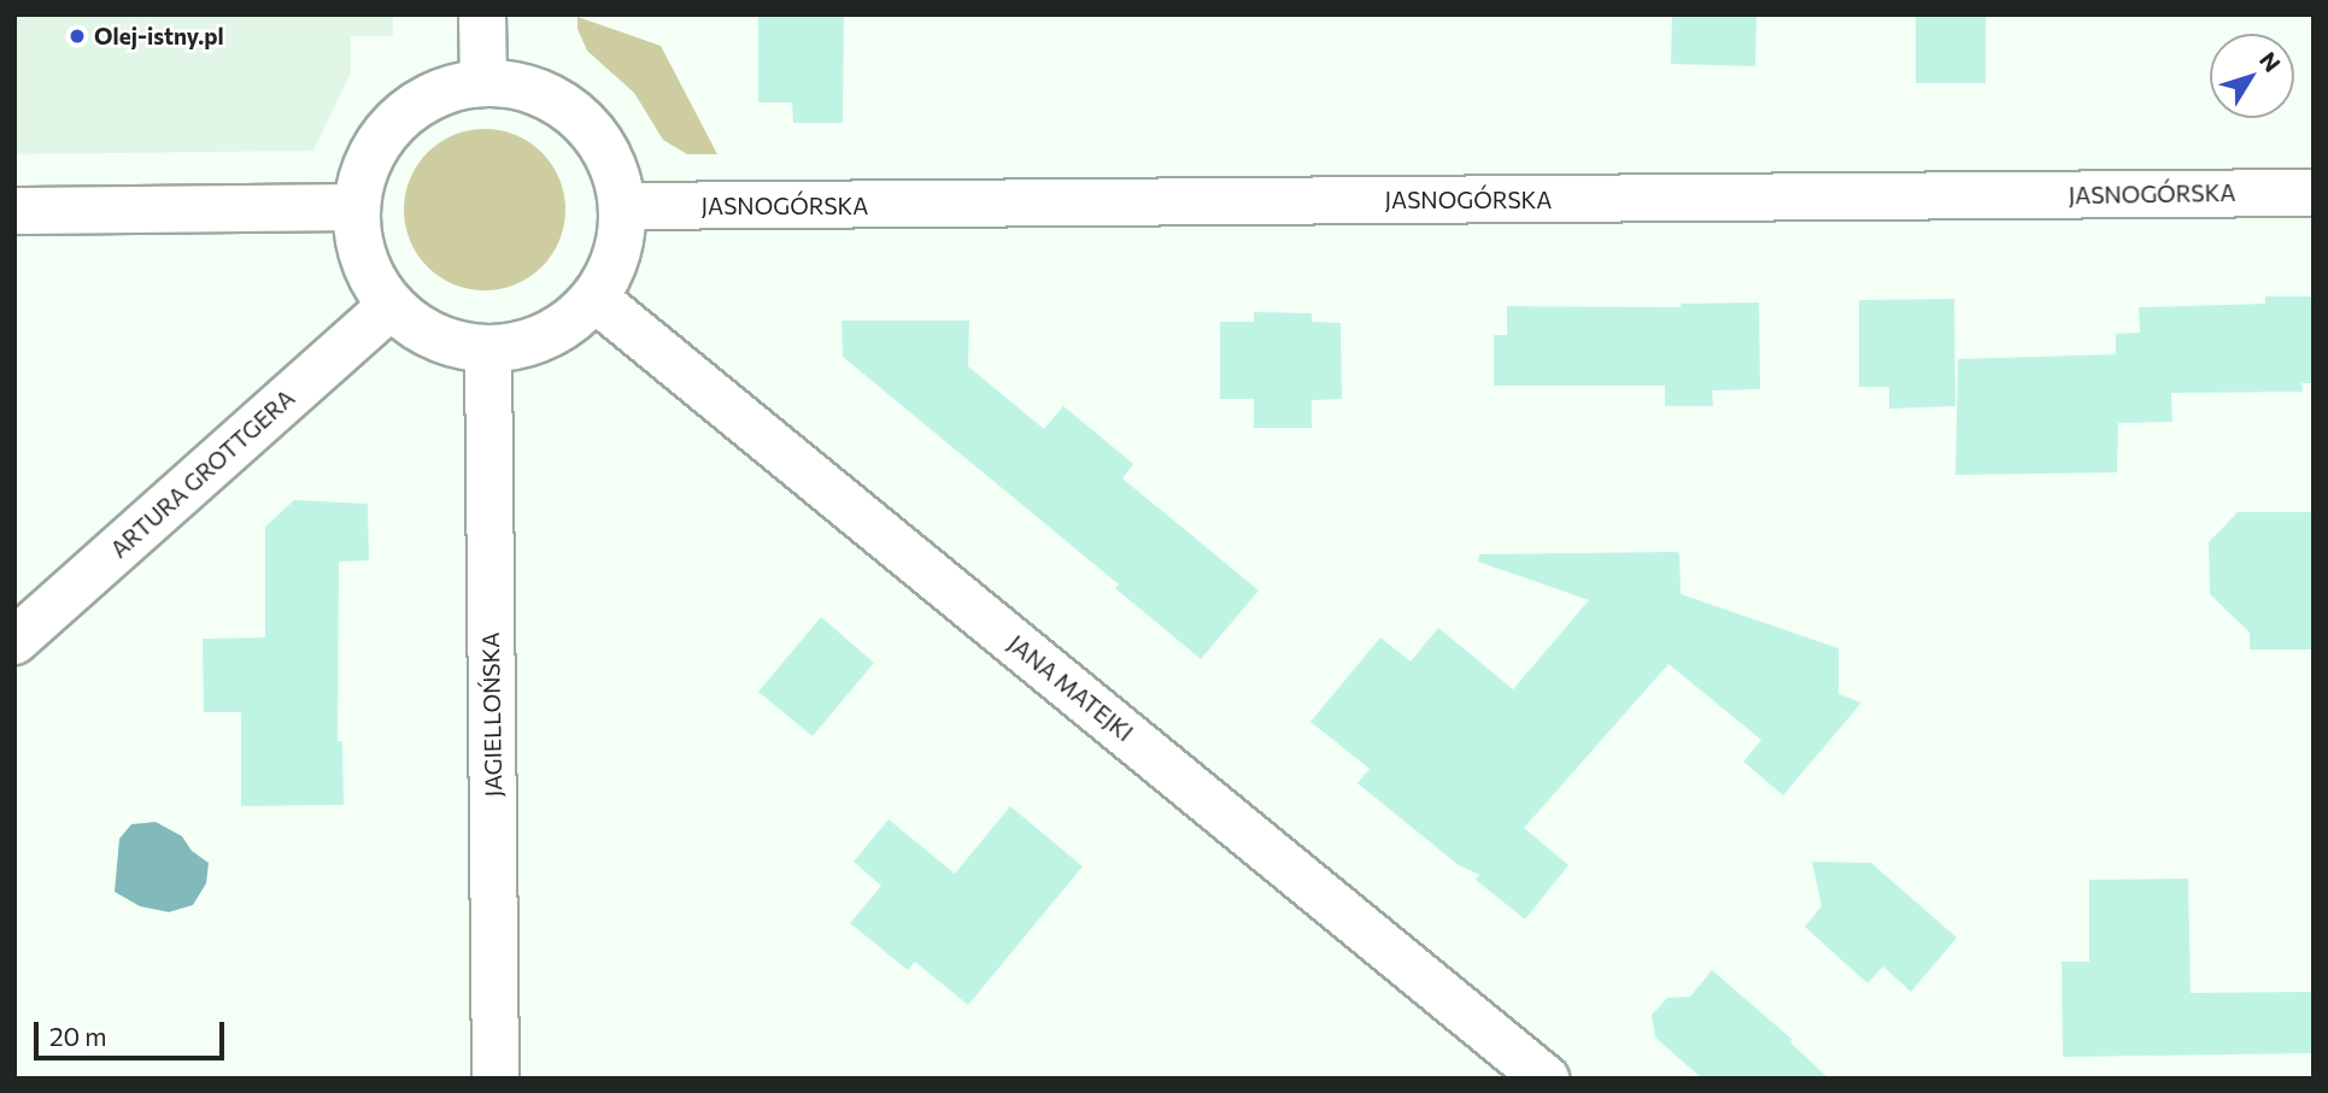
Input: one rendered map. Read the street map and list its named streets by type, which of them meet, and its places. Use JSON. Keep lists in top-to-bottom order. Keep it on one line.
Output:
{"streets":{"street":["JASNOGÓRSKA","ARTURA GROTTGERA","JANA MATEJKI","JAGIELLOŃSKA"]},"crossings":[["JASNOGÓRSKA","ARTURA GROTTGERA"],["JASNOGÓRSKA","JANA MATEJKI"],["JASNOGÓRSKA","JAGIELLOŃSKA"],["ARTURA GROTTGERA","JANA MATEJKI"],["ARTURA GROTTGERA","JAGIELLOŃSKA"],["JANA MATEJKI","JAGIELLOŃSKA"]],"places":["Olej-istny.pl"],"scale_bar":"20 m","north":"top right"}
